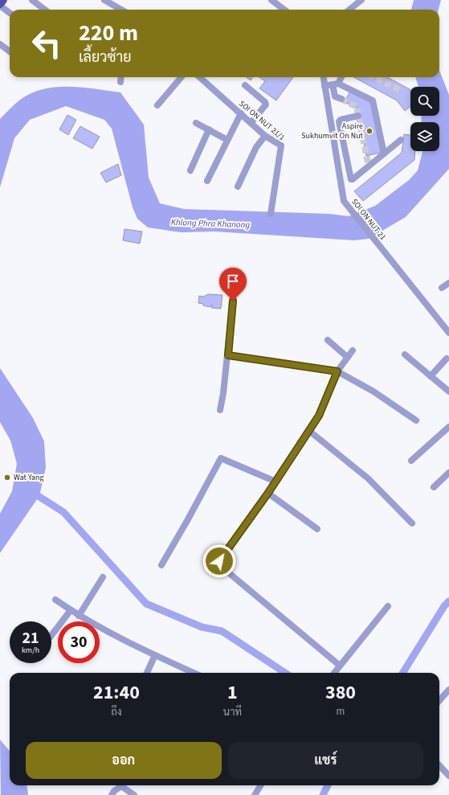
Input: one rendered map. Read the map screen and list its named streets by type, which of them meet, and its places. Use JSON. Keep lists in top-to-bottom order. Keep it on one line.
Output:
{"streets":{"street":["SOI ON NUT 21/1","SOI ON NUT 21"]},"water":["Khlong Phra Khanong"],"places":["Aspire Sukhumvit On Nut","Wat Yang"],"page":{"turn":["220 m","เลี้ยวซ้าย"],"speed":"21 km/h","limit":"30","eta":["21:40","ถึง","1","นาที","380","m"],"buttons":["ออก","แชร์"]}}
